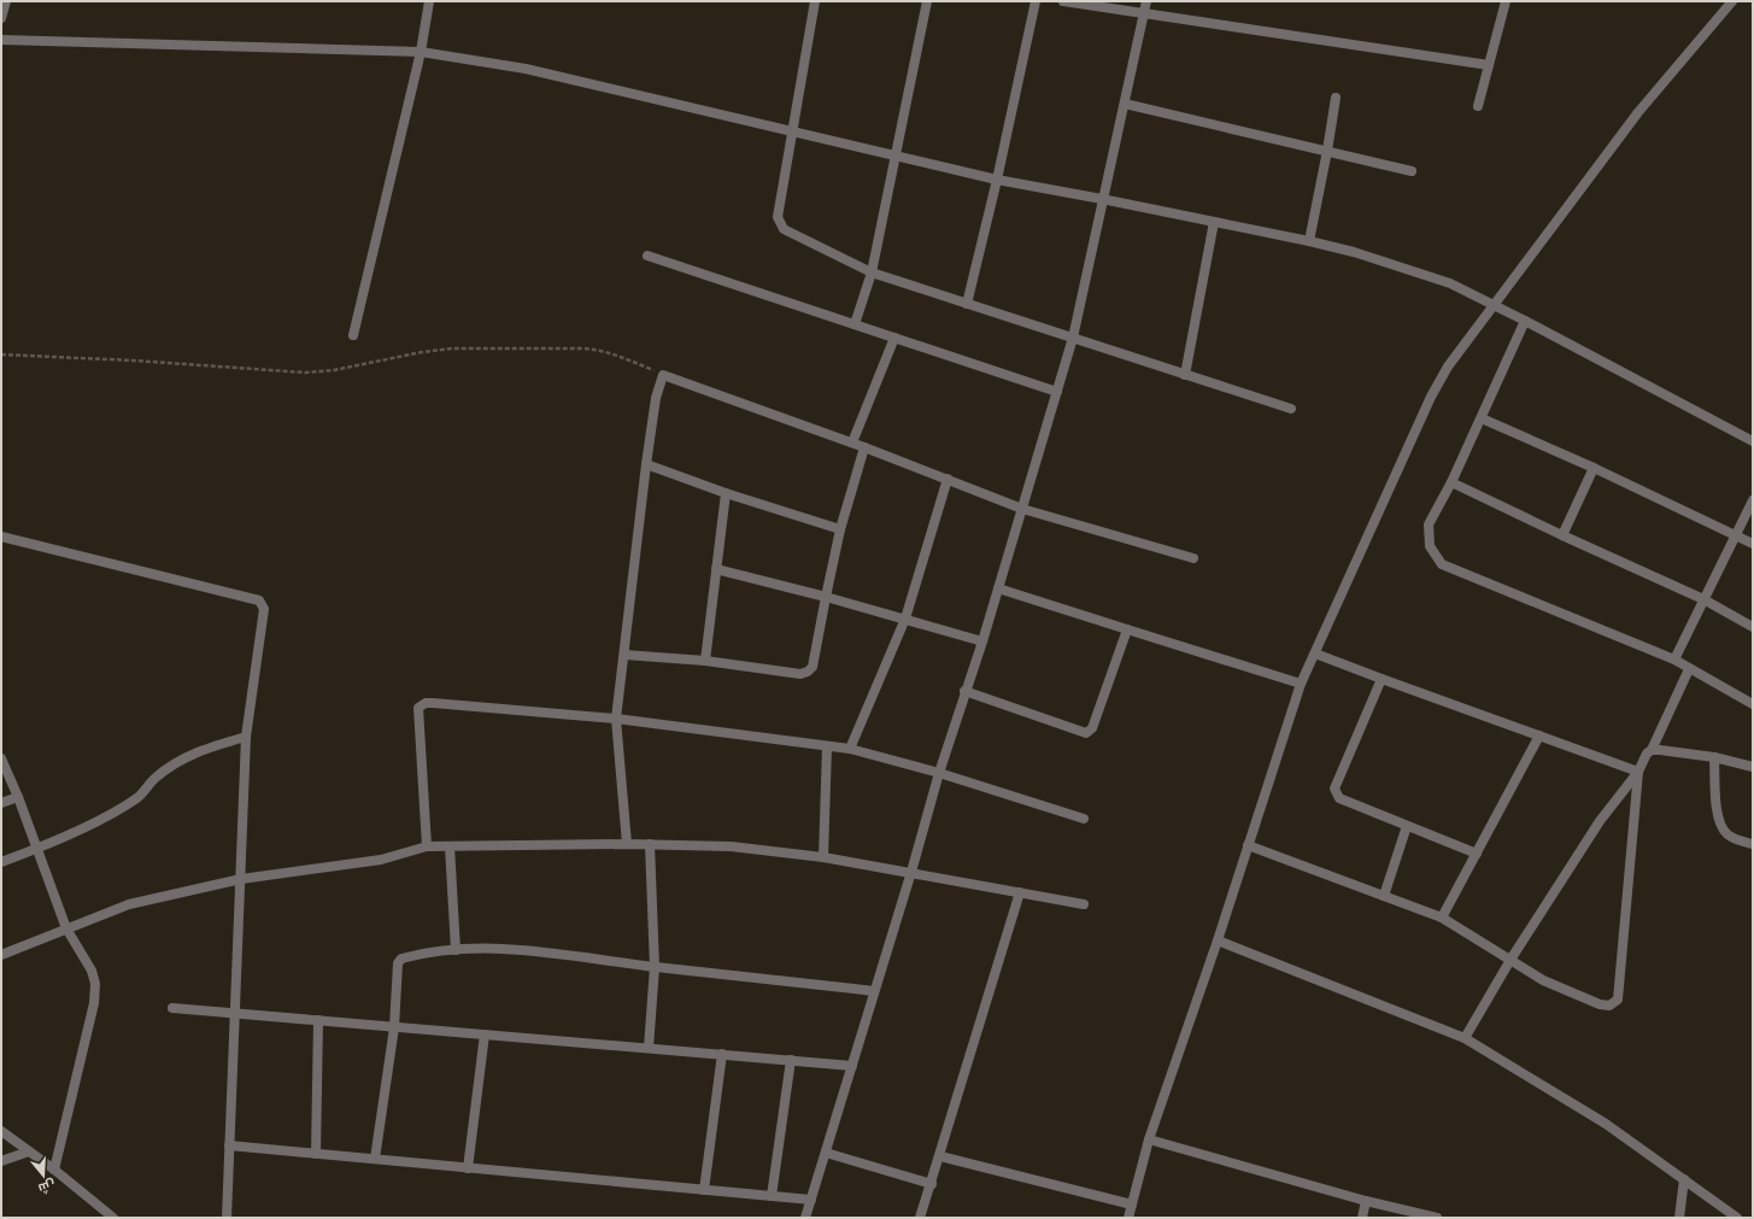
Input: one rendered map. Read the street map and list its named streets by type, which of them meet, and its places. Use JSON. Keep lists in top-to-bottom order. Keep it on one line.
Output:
{"north":"bottom"}
